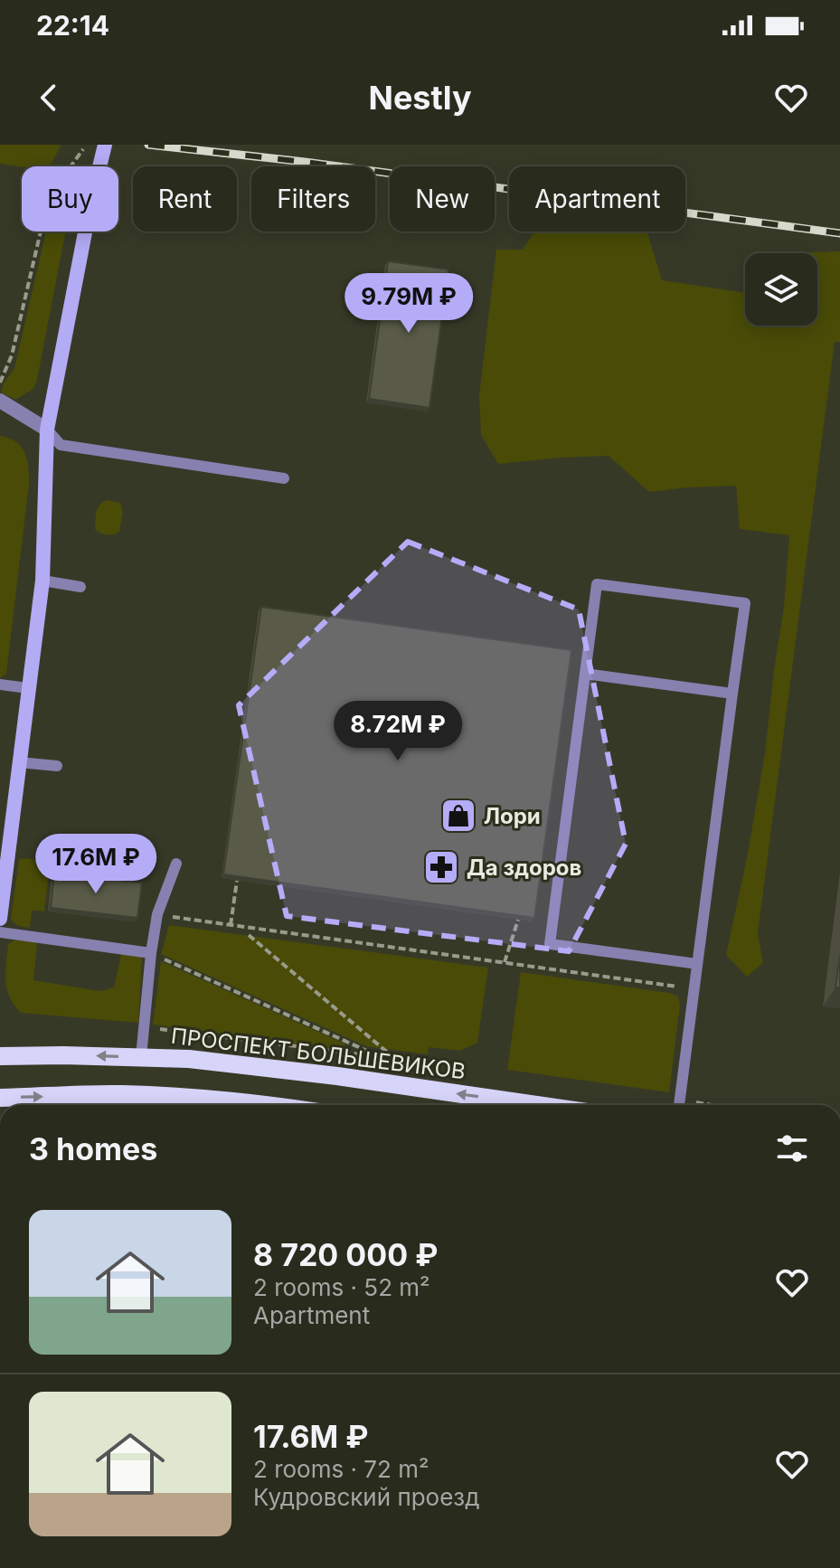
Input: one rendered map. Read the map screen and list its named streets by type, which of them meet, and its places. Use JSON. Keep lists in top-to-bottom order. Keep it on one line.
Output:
{"streets":{"main road":["ПРОСПЕКТ БОЛЬШЕВИКОВ"]},"places":{"shop":["Лори"],"pharmacy":["Да здоров"]},"page":{"status":"22:14","header":"Nestly","chip":["Buy","Rent","Filters","New","Apartment"],"price":["9.79M ₽","8.72M ₽","17.6M ₽"],"heading":"3 homes","list":[{"name":"8 720 000 ₽","note":"2 rooms · 52 m² · Apartment"},{"name":"17.6M ₽","note":"2 rooms · 72 m² · Кудровский проезд"}]}}
